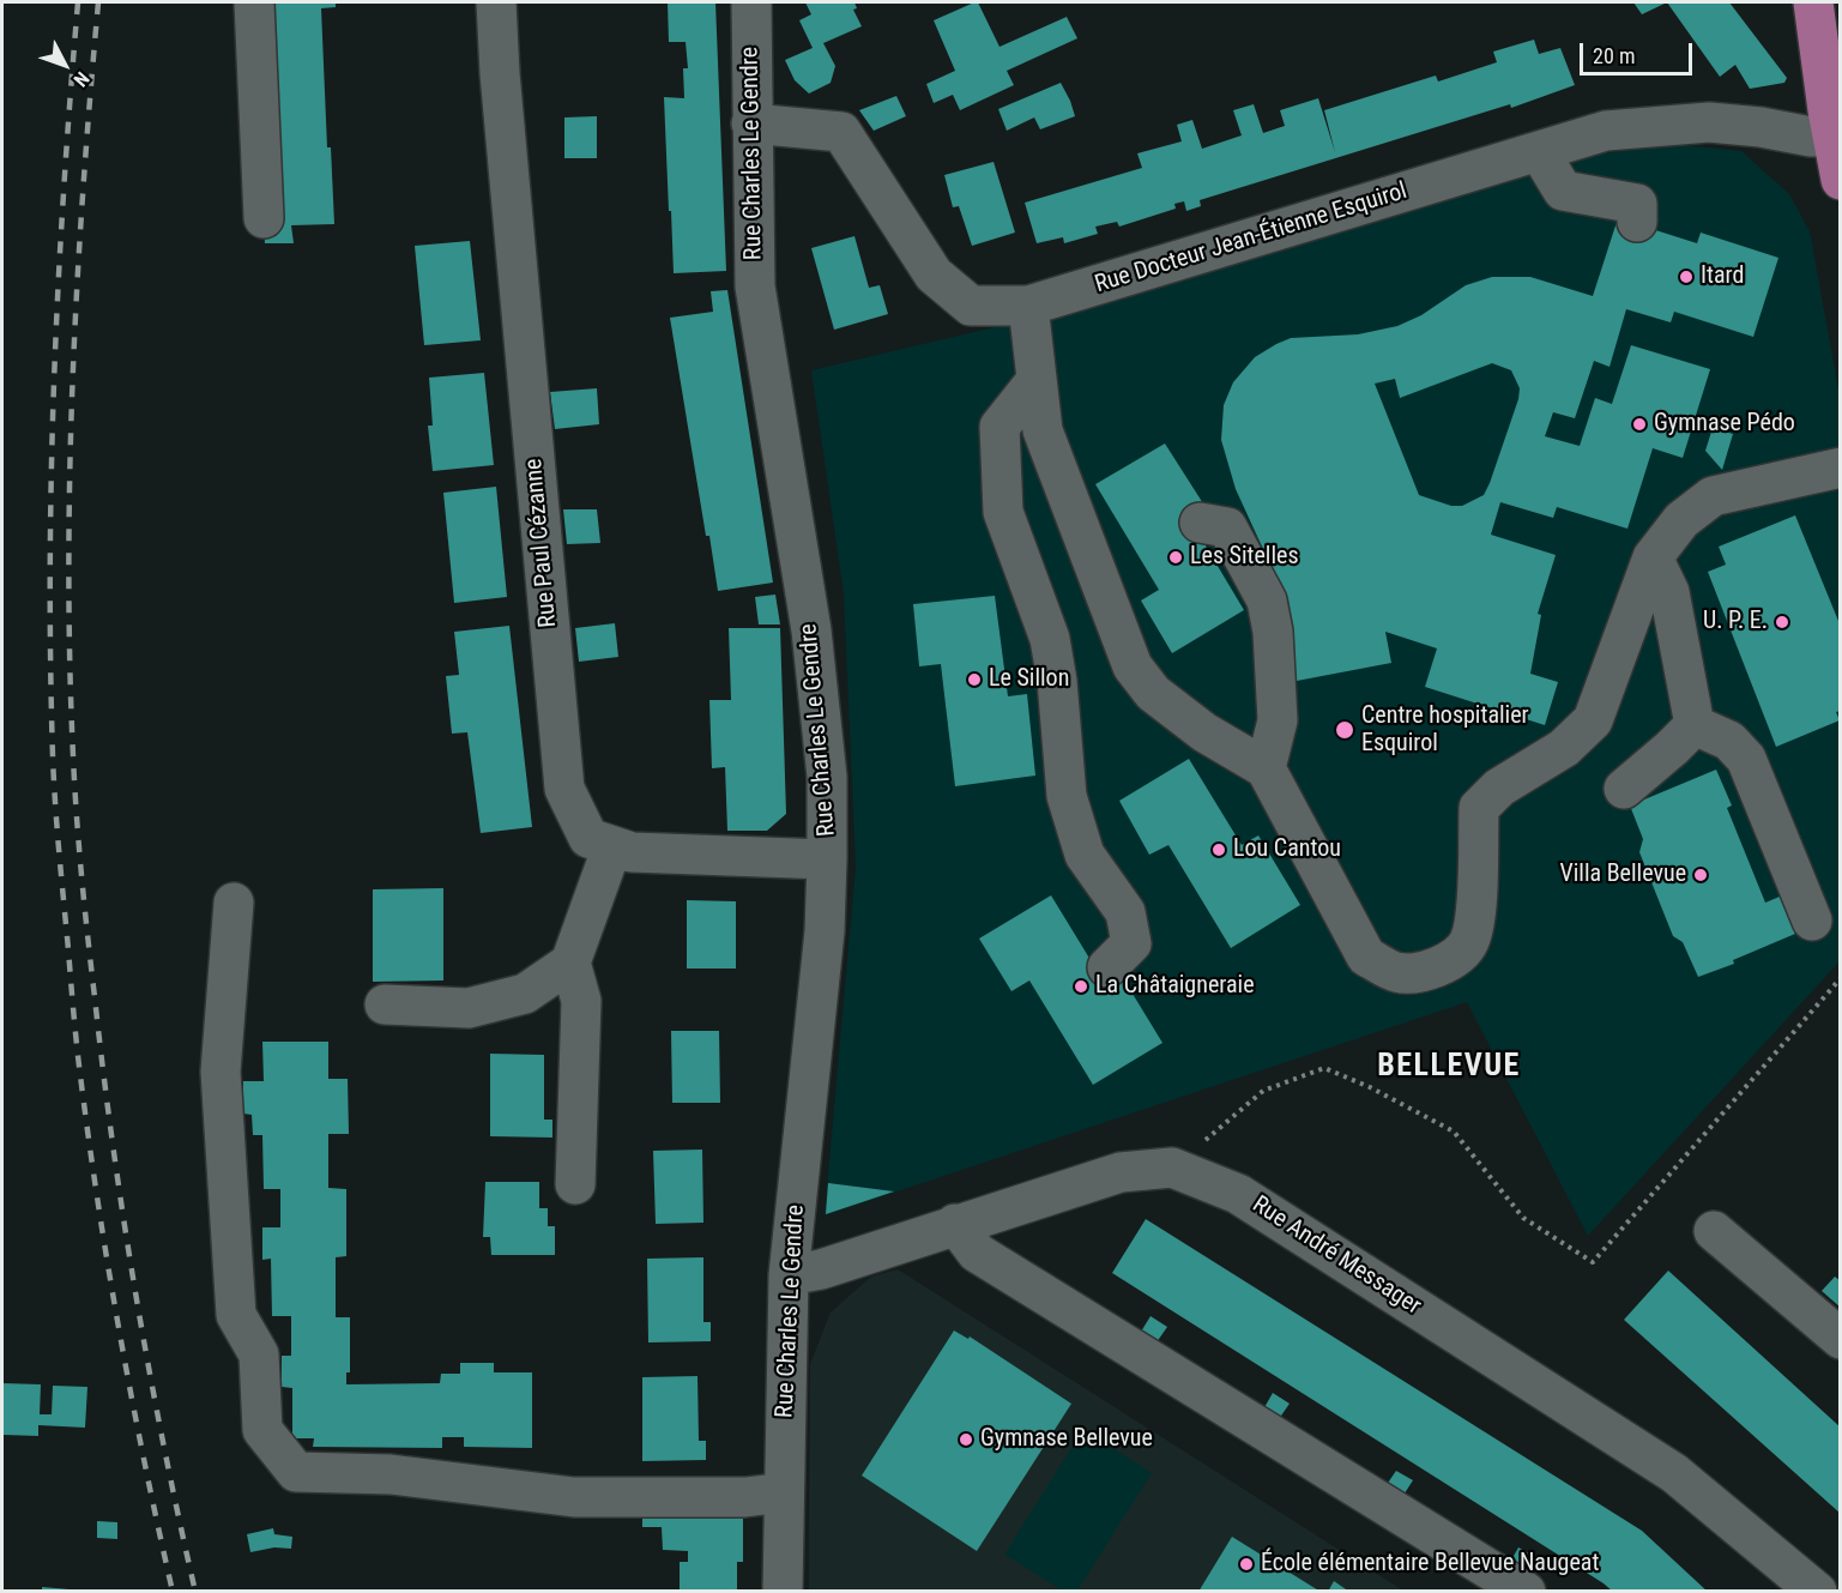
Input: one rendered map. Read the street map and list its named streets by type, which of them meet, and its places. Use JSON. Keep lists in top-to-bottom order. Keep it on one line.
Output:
{"streets":{"street":["Rue Charles Le Gendre","Rue Docteur Jean-Étienne Esquirol","Rue Paul Cézanne","Rue André Messager"]},"crossings":[["Rue Charles Le Gendre","Rue Docteur Jean-Étienne Esquirol"],["Rue Charles Le Gendre","Rue Paul Cézanne"],["Rue Charles Le Gendre","Rue André Messager"]],"districts":["BELLEVUE"],"places":["Itard","Gymnase Pédo","Les Sitelles","U. P. E.","Le Sillon","Centre hospitalier Esquirol","Lou Cantou","Villa Bellevue","La Châtaigneraie","Gymnase Bellevue","École élémentaire Bellevue Naugeat"],"scale_bar":"20 m","north":"bottom right"}
